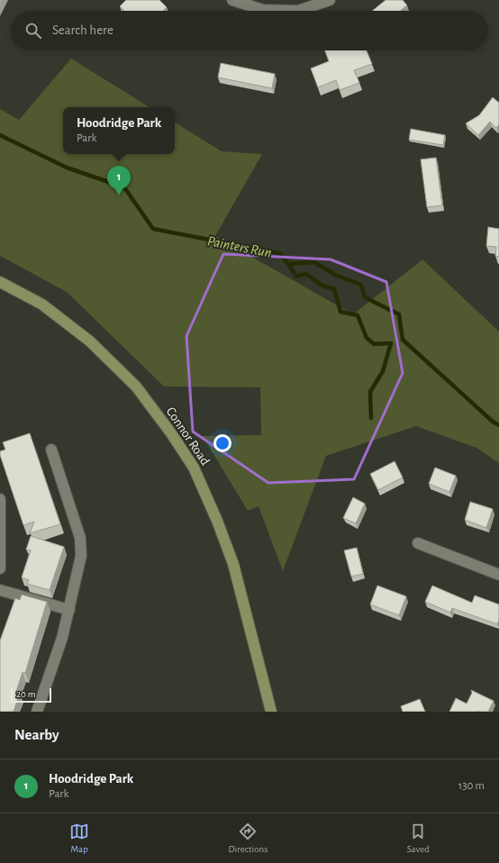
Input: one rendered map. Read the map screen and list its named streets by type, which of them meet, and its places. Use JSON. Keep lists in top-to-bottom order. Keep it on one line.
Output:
{"streets":{"main road":["Connor Road"]},"water":["Painters Run"],"scale_bar":"20 m","page":{"search":"Search here","popup":["Hoodridge Park","Park"],"pins":"1","scale":"20 m","heading":"Nearby","list":[{"mark":"1","name":"Hoodridge Park","note":"Park","value":"130 m"}],"nav":["Map","Directions","Saved"]}}
